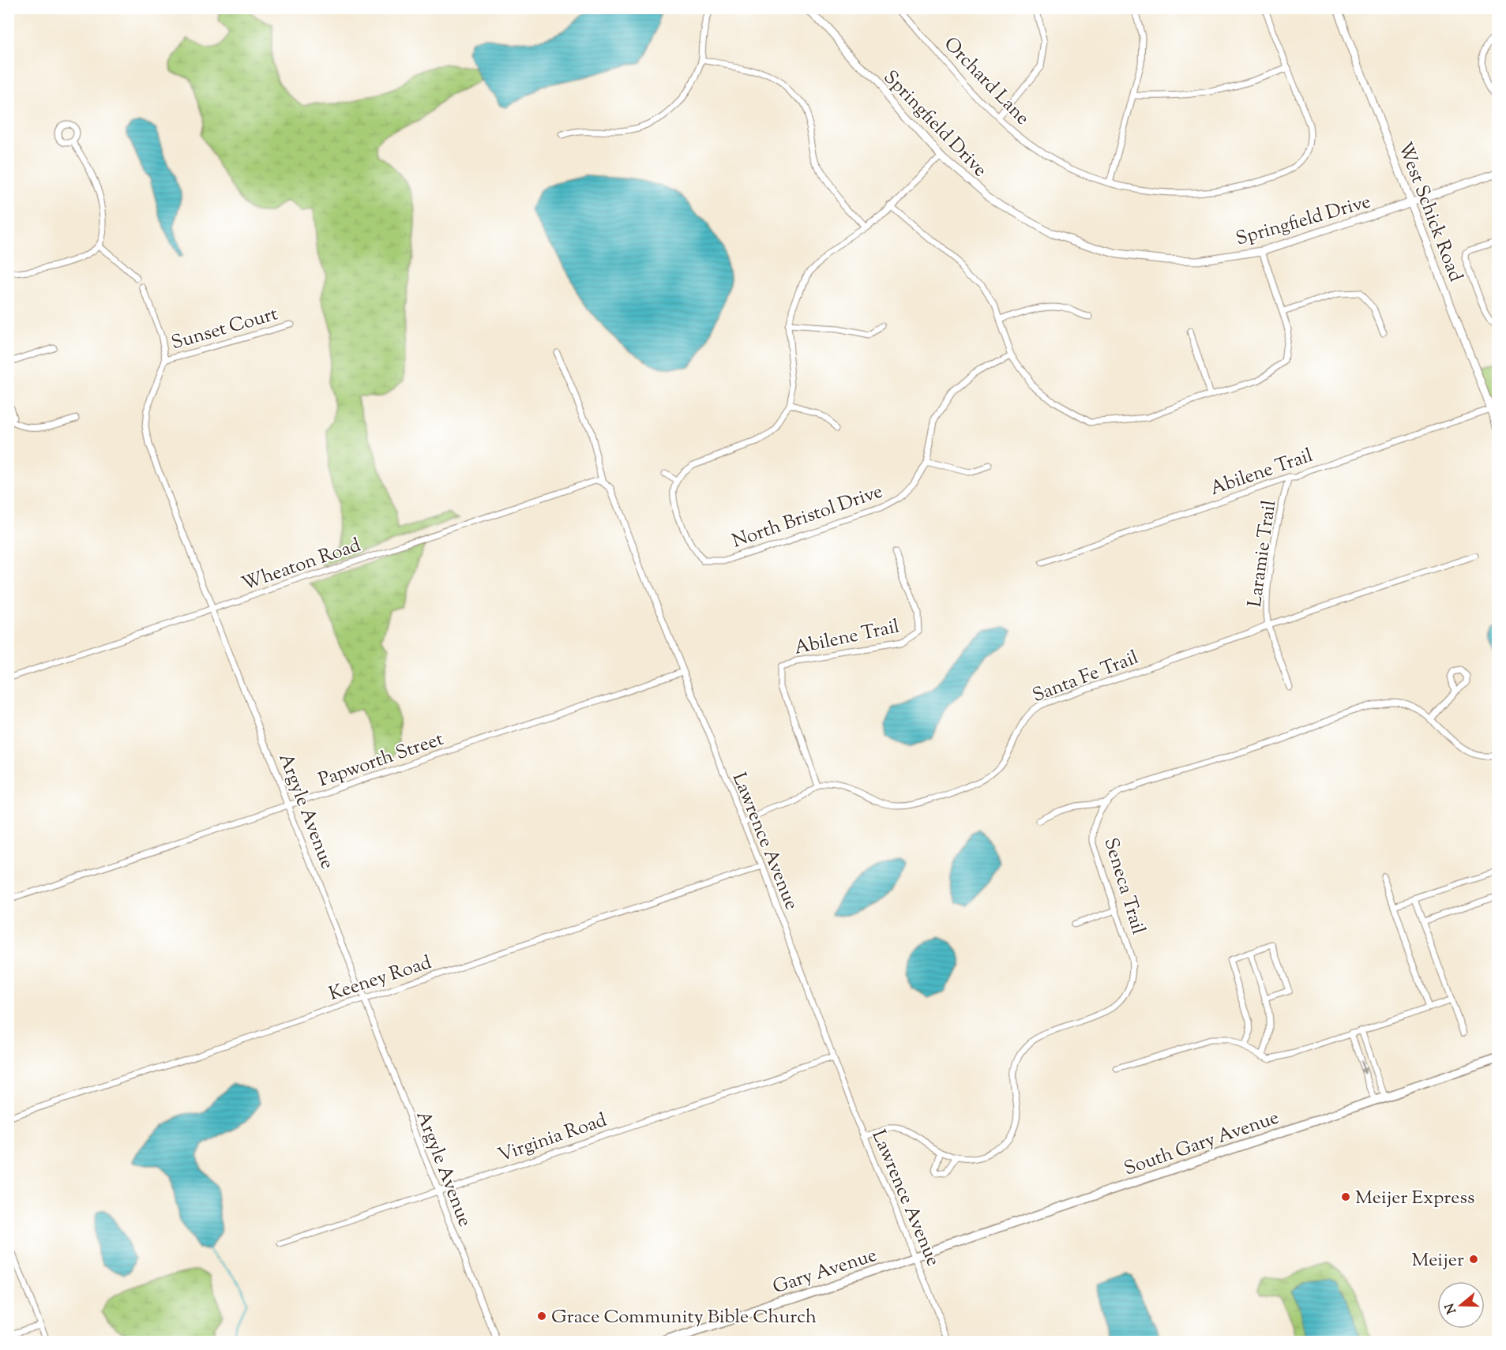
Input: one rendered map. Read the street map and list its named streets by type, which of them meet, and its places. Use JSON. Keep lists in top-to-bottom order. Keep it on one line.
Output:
{"streets":{"main road":["South Gary Avenue","Gary Avenue"],"street":["Orchard Lane","Springfield Drive","West Schick Road","Sunset Court","Abilene Trail","North Bristol Drive","Laramie Trail","Wheaton Road","Santa Fe Trail","Papworth Street","Argyle Avenue","Lawrence Avenue","Seneca Trail","Keeney Road","Virginia Road"]},"crossings":[["Springfield Drive","West Schick Road"],["West Schick Road","Abilene Trail"],["Sunset Court","Argyle Avenue"],["Abilene Trail","Laramie Trail"],["Abilene Trail","Santa Fe Trail"],["Laramie Trail","Santa Fe Trail"],["Wheaton Road","Argyle Avenue"],["Wheaton Road","Lawrence Avenue"],["Papworth Street","Argyle Avenue"],["Papworth Street","Lawrence Avenue"],["Argyle Avenue","Keeney Road"],["Argyle Avenue","Virginia Road"],["Lawrence Avenue","Seneca Trail"],["Lawrence Avenue","Keeney Road"],["Lawrence Avenue","Virginia Road"],["Lawrence Avenue","South Gary Avenue"],["Lawrence Avenue","Gary Avenue"],["South Gary Avenue","Gary Avenue"]],"places":["Meijer Express","Meijer","Grace Community Bible Church"],"north":"left"}
